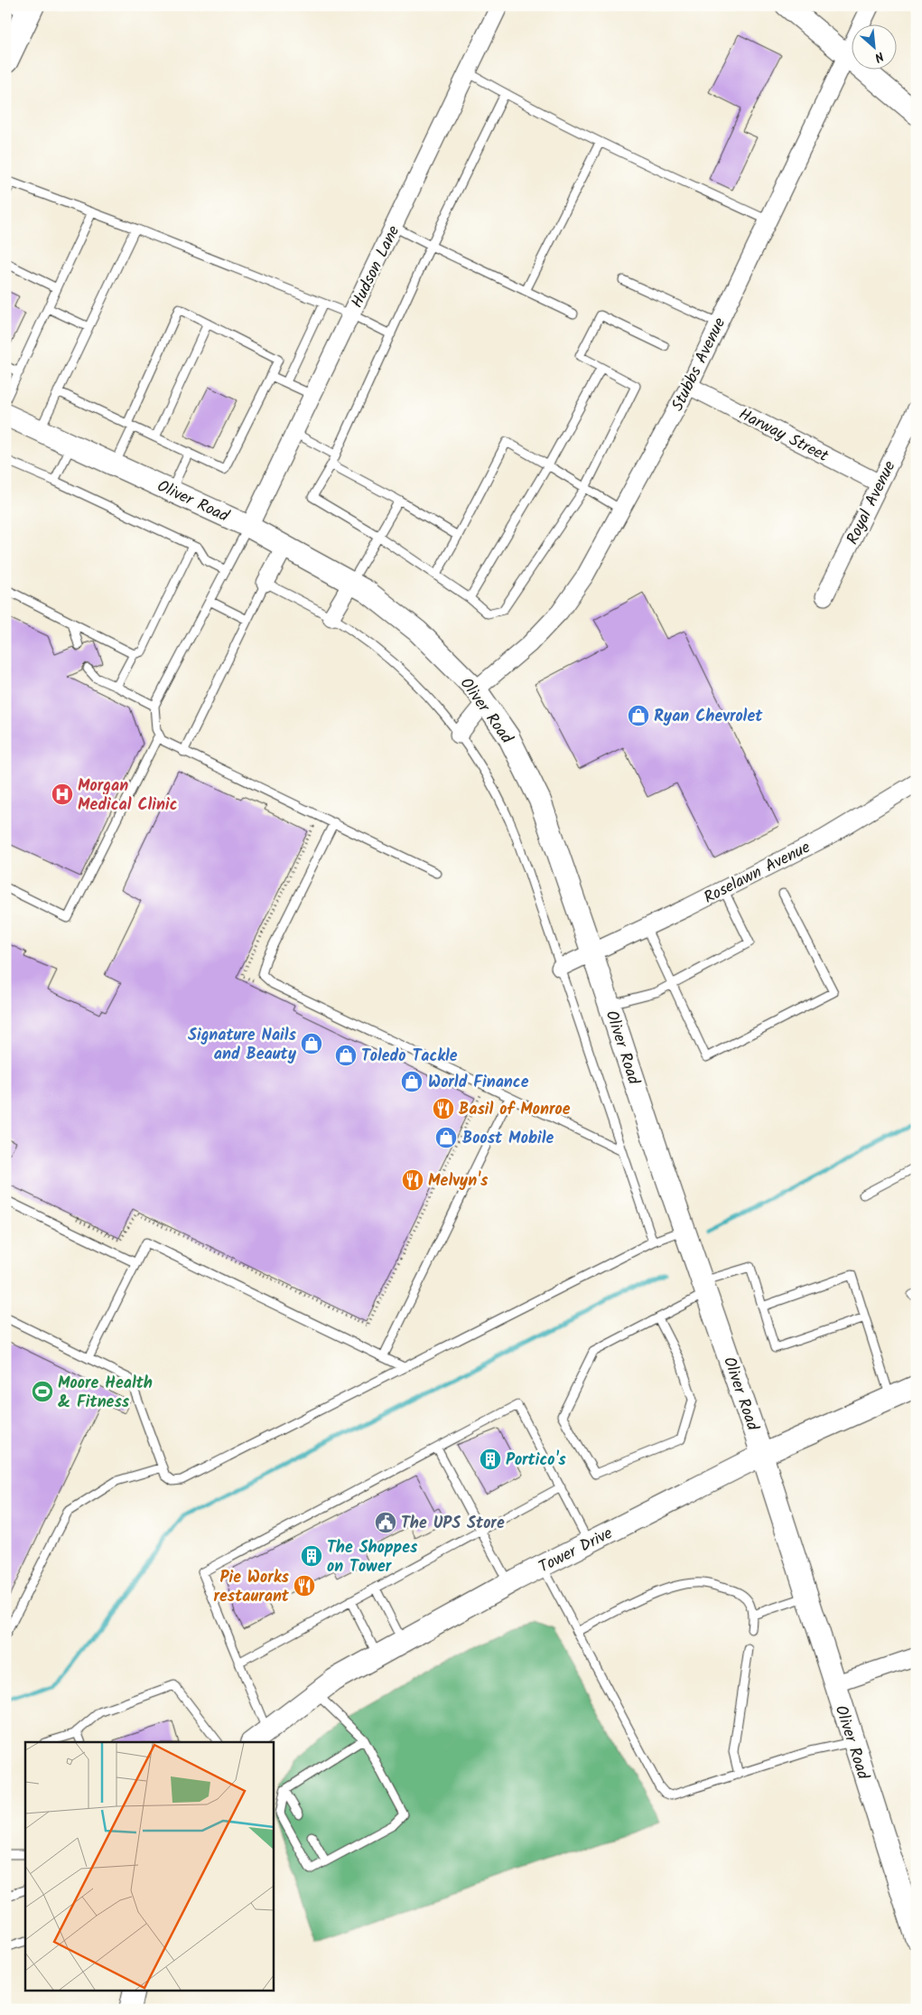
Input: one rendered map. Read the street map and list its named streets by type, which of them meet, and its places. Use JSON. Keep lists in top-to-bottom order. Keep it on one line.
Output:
{"streets":{"street":["Hudson Lane","Stubbs Avenue","Harway Street","Oliver Road","Royal Avenue","Roselawn Avenue","Tower Drive"]},"crossings":[["Hudson Lane","Oliver Road"],["Stubbs Avenue","Harway Street"],["Stubbs Avenue","Oliver Road"],["Harway Street","Royal Avenue"],["Oliver Road","Roselawn Avenue"],["Oliver Road","Tower Drive"]],"places":{"shop":["Ryan Chevrolet","Signature Nails and Beauty","Toledo Tackle","World Finance","Boost Mobile"],"hospital":["Morgan Medical Clinic"],"restaurant":["Basil of Monroe","Melvyn's","Pie Works restaurant"],"sports":["Moore Health & Fitness"],"building":["Portico's","The Shoppes on Tower"],"public building":["The UPS Store"]},"north":"bottom right"}
